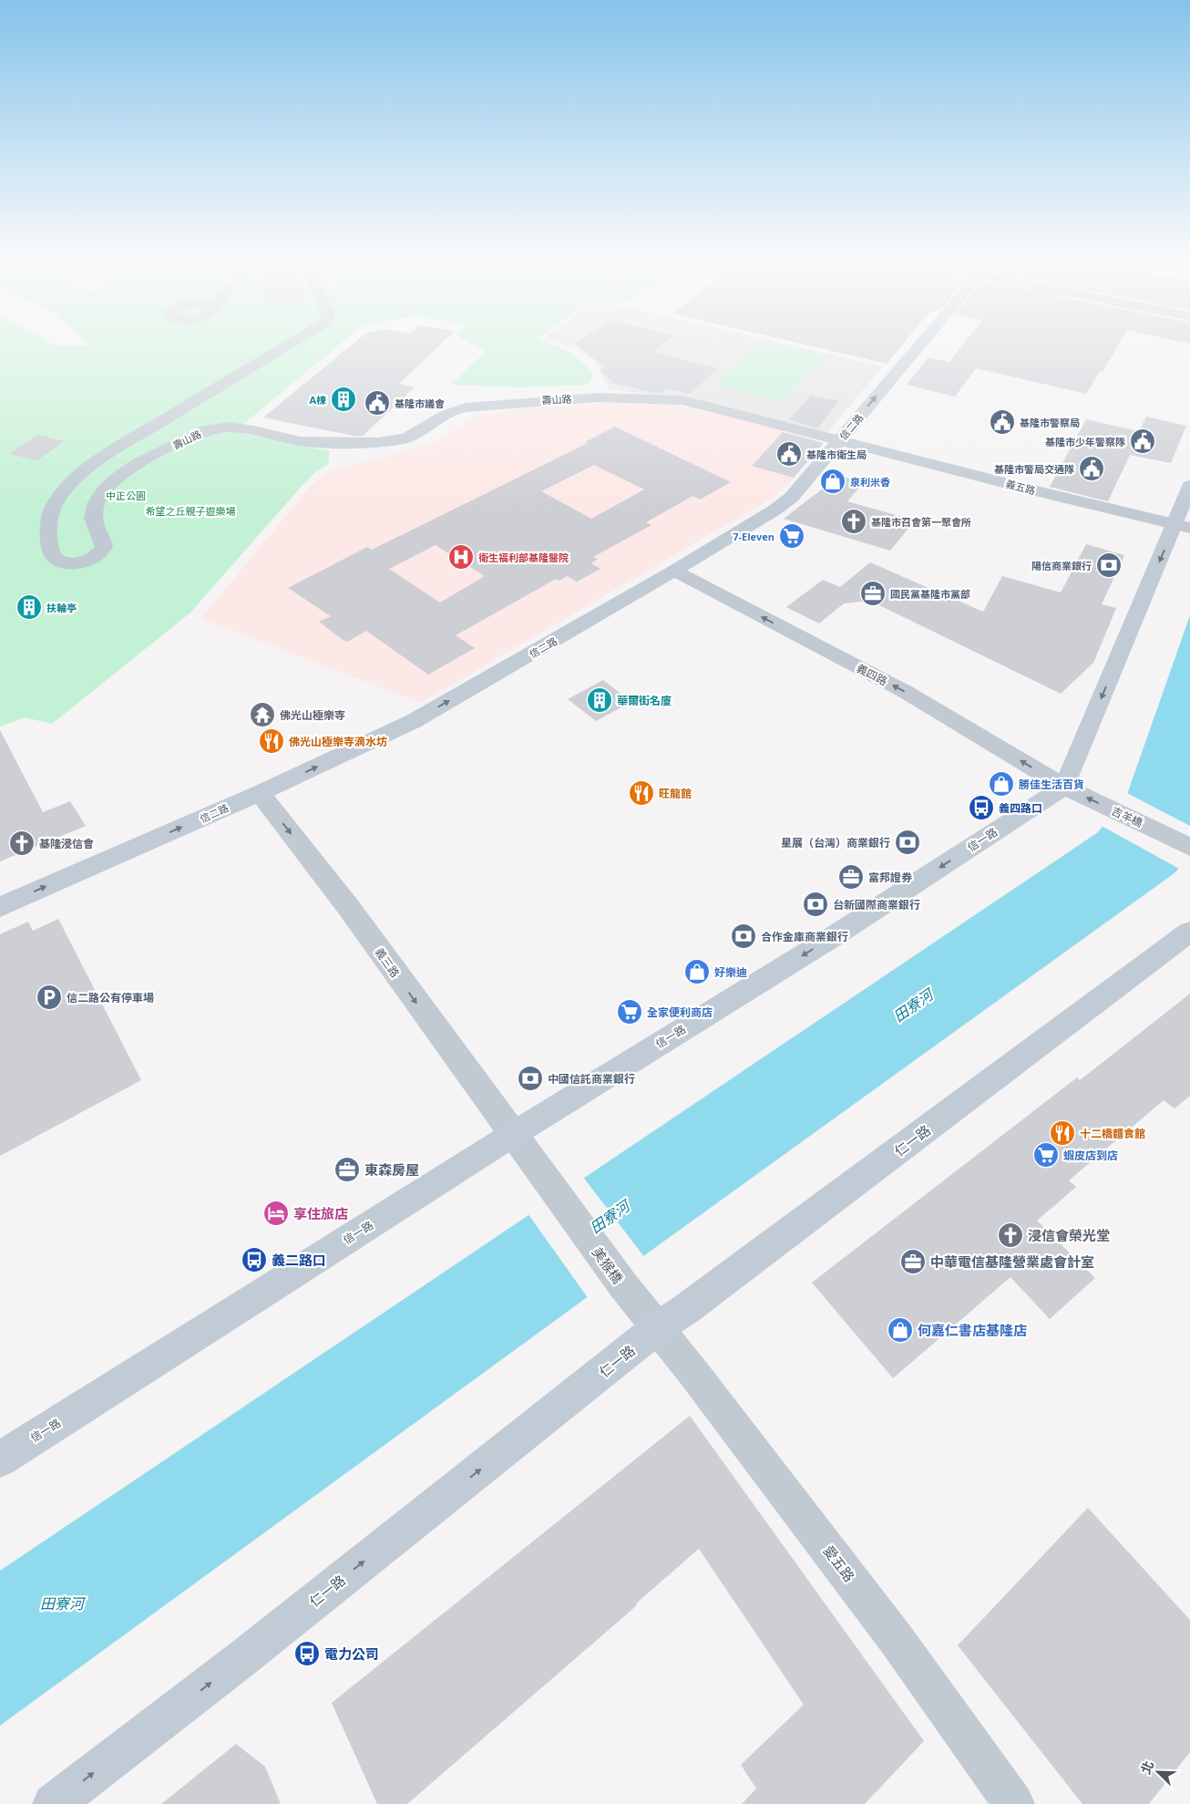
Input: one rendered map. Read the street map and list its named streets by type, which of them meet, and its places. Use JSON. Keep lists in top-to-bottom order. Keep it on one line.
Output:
{"streets":{"street":["壽山路","信二路","義五路","義四路","吉羊橋","信一路","義三路","仁一路","美猴橋","愛五路"]},"crossings":[["壽山路","信二路"],["壽山路","義五路"],["信二路","義五路"],["信二路","義四路"],["信二路","義三路"],["義四路","吉羊橋"],["義四路","信一路"],["吉羊橋","信一路"],["信一路","義三路"],["信一路","美猴橋"],["義三路","美猴橋"],["仁一路","美猴橋"],["仁一路","愛五路"],["美猴橋","愛五路"]],"one_way":["信二路","義四路","吉羊橋","信一路","義三路","仁一路"],"water":["田寮河"],"parks":["中正公園","希望之丘親子遊樂場"],"places":{"building":["A棟","扶輪亭","華爾街名廈"],"public building":["基隆市議會","基隆市警察局","基隆市少年警察隊","基隆市衛生局","基隆市警局交通隊"],"shop":["泉利米香","勝佳生活百貨","好樂迪","何嘉仁書店基隆店"],"church":["基隆市召會第一聚會所","基隆浸信會","浸信會榮光堂"],"supermarket":["7-Eleven","全家便利商店","蝦皮店到店"],"hospital":["衛生福利部基隆醫院"],"bank":["陽信商業銀行","星展（台灣）商業銀行","台新國際商業銀行","合作金庫商業銀行","中國信託商業銀行"],"office":["國民黨基隆市黨部","富邦證券","東森房屋","中華電信基隆營業處會計室"],"temple":["佛光山極樂寺"],"restaurant":["佛光山極樂寺滴水坊","旺龍館","十二橋麵食館"],"bus stop":["義四路口","義二路口","電力公司"],"parking":["信二路公有停車場"],"hotel":["享住旅店"]},"north":"top left"}
